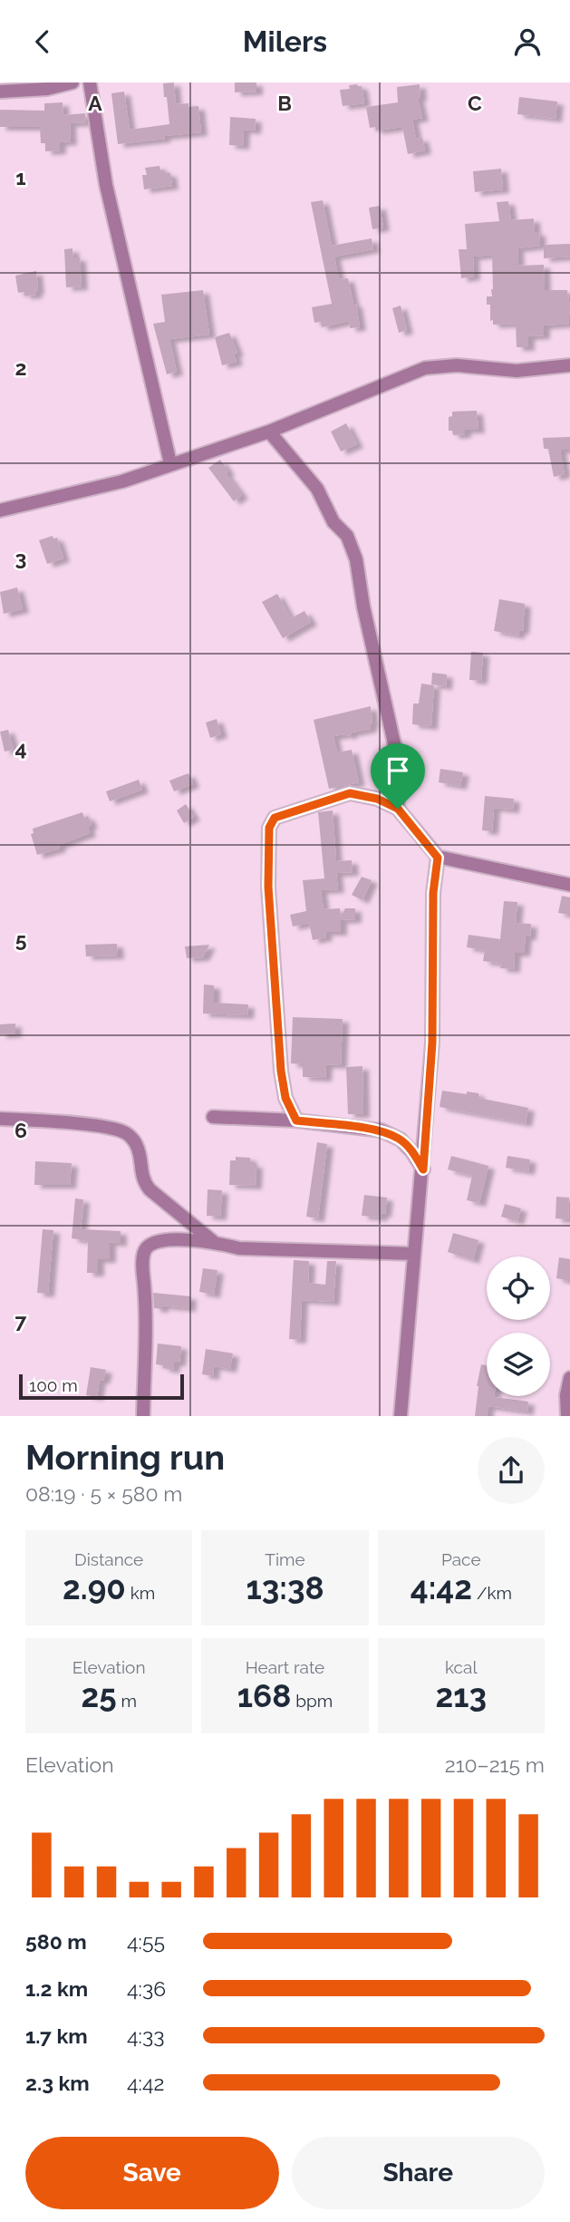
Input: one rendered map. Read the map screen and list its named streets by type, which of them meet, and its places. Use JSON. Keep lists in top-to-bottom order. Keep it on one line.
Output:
{"scale_bar":"100 m","page":{"header":"Milers","scale":"100 m","heading":["Morning run","08:19 · 5 × 580 m"],"stats":[["Distance","2.90 km"],["Time","13:38"],["Pace","4:42 /km"],["Elevation","25 m"],["Heart rate","168 bpm"],["kcal","213"]],"chart":["Elevation","210–215 m"],"list":[{"name":"580 m","note":"4:55"},{"name":"1.2 km","note":"4:36"},{"name":"1.7 km","note":"4:33"},{"name":"2.3 km","note":"4:42"}],"buttons":["Save","Share"]},"grid":{"columns":["A","B","C"],"rows":["1","2","3","4","5","6","7"]}}
